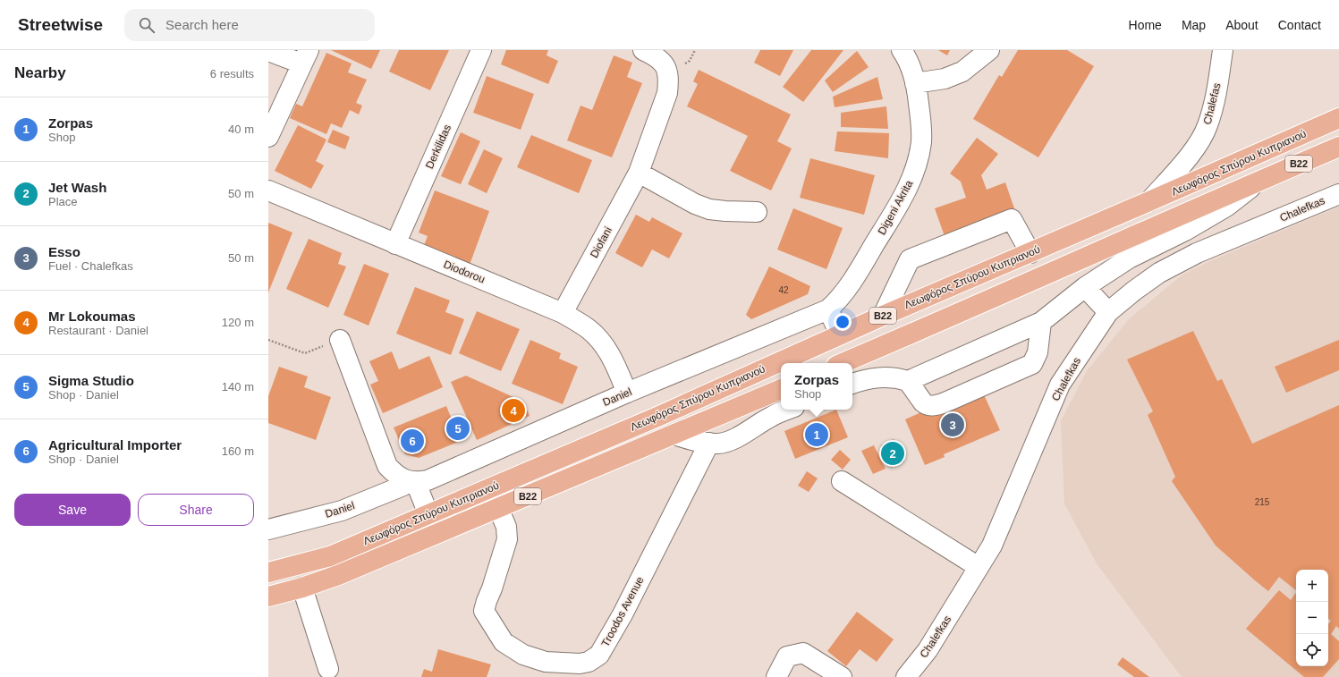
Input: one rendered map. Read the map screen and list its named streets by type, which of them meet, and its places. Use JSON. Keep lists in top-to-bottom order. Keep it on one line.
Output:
{"streets":{"main road":["Λεωφόρος Σπύρου Κυπριανού","B22"],"street":["Chalefas","Derkilidas","Digeni Akrita","Chalefkas","Diofani","Diodorou","Daniel","Troodos Avenue"]},"crossings":[["Chalefas","Λεωφόρος Σπύρου Κυπριανού"],["Derkilidas","Diodorou"],["Λεωφόρος Σπύρου Κυπριανού","Troodos Avenue"],["Digeni Akrita","Daniel"],["Diofani","Diodorou"],["Diodorou","Daniel"]],"house_numbers":["42","215"],"page":{"header":"Streetwise","search":"Search here","nav":["Home","Map","About","Contact"],"heading":["Nearby","6 results"],"list":[{"mark":"1","name":"Zorpas","note":"Shop","value":"40 m"},{"mark":"2","name":"Jet Wash","note":"Place","value":"50 m"},{"mark":"3","name":"Esso","note":"Fuel · Chalefkas","value":"50 m"},{"mark":"4","name":"Mr Lokoumas","note":"Restaurant · Daniel","value":"120 m"},{"mark":"5","name":"Sigma Studio","note":"Shop · Daniel","value":"140 m"},{"mark":"6","name":"Agricultural Importer","note":"Shop · Daniel","value":"160 m"}],"popup":["Zorpas","Shop"],"pins":["4","3","5","1","6","2"],"buttons":["Save","Share"],"map_buttons":["+","−"]}}
